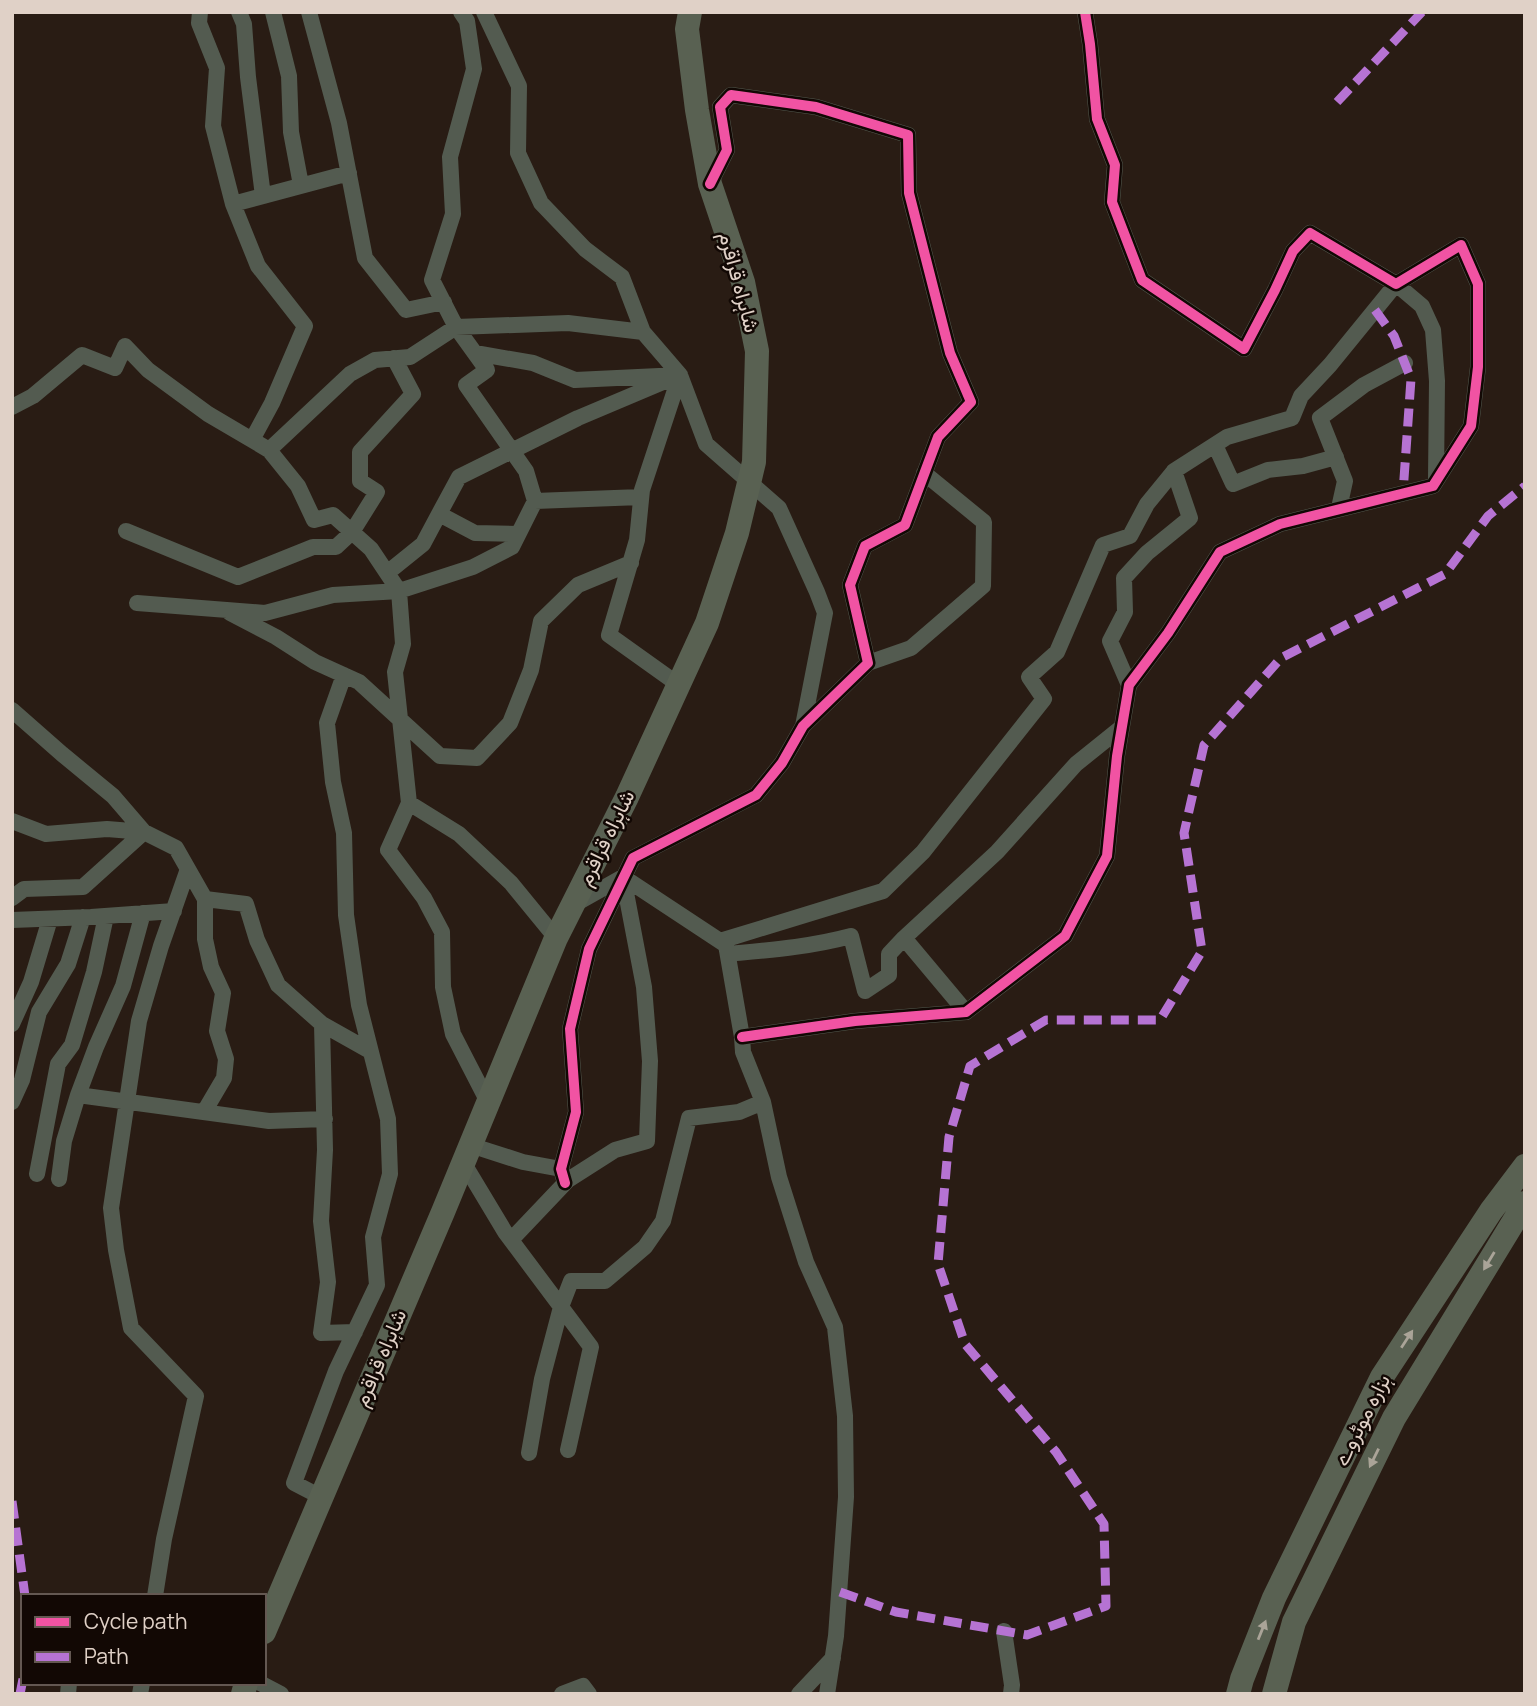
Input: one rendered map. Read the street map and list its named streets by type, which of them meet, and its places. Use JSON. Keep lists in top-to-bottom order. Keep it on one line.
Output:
{"streets":{"highway":["شاہراہ قراقرم","ہزارہ موٹروے"]},"legend":["Cycle path","Path"]}
